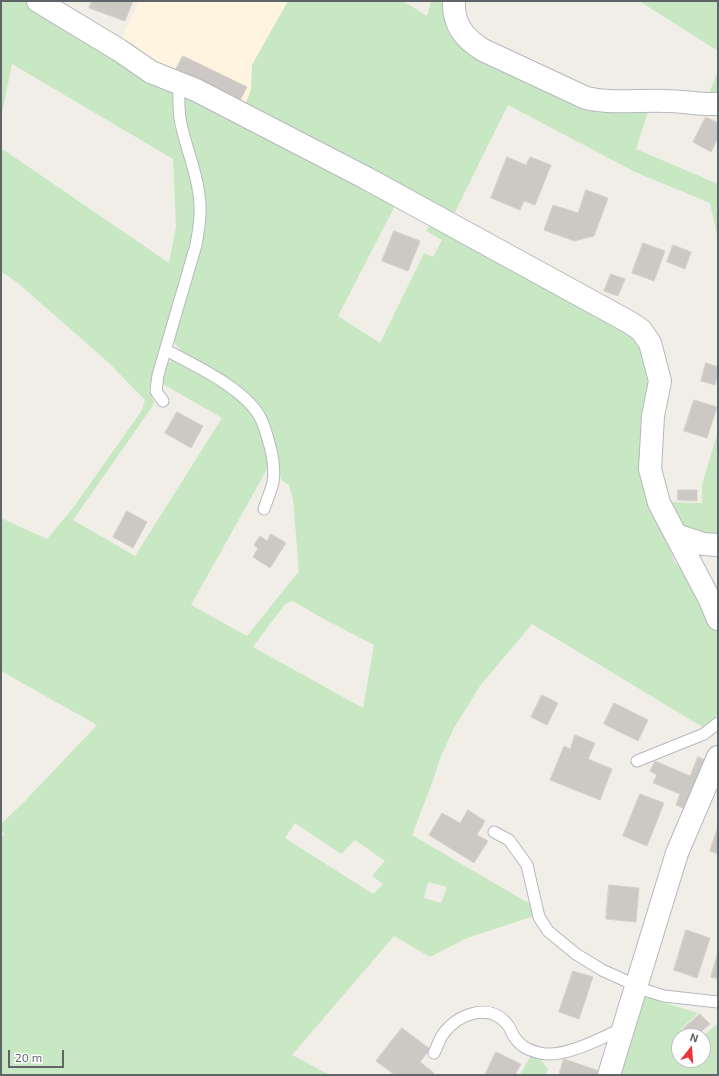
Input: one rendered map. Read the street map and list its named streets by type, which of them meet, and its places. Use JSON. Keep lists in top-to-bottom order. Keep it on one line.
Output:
{"scale_bar":"20 m","north":"top"}
